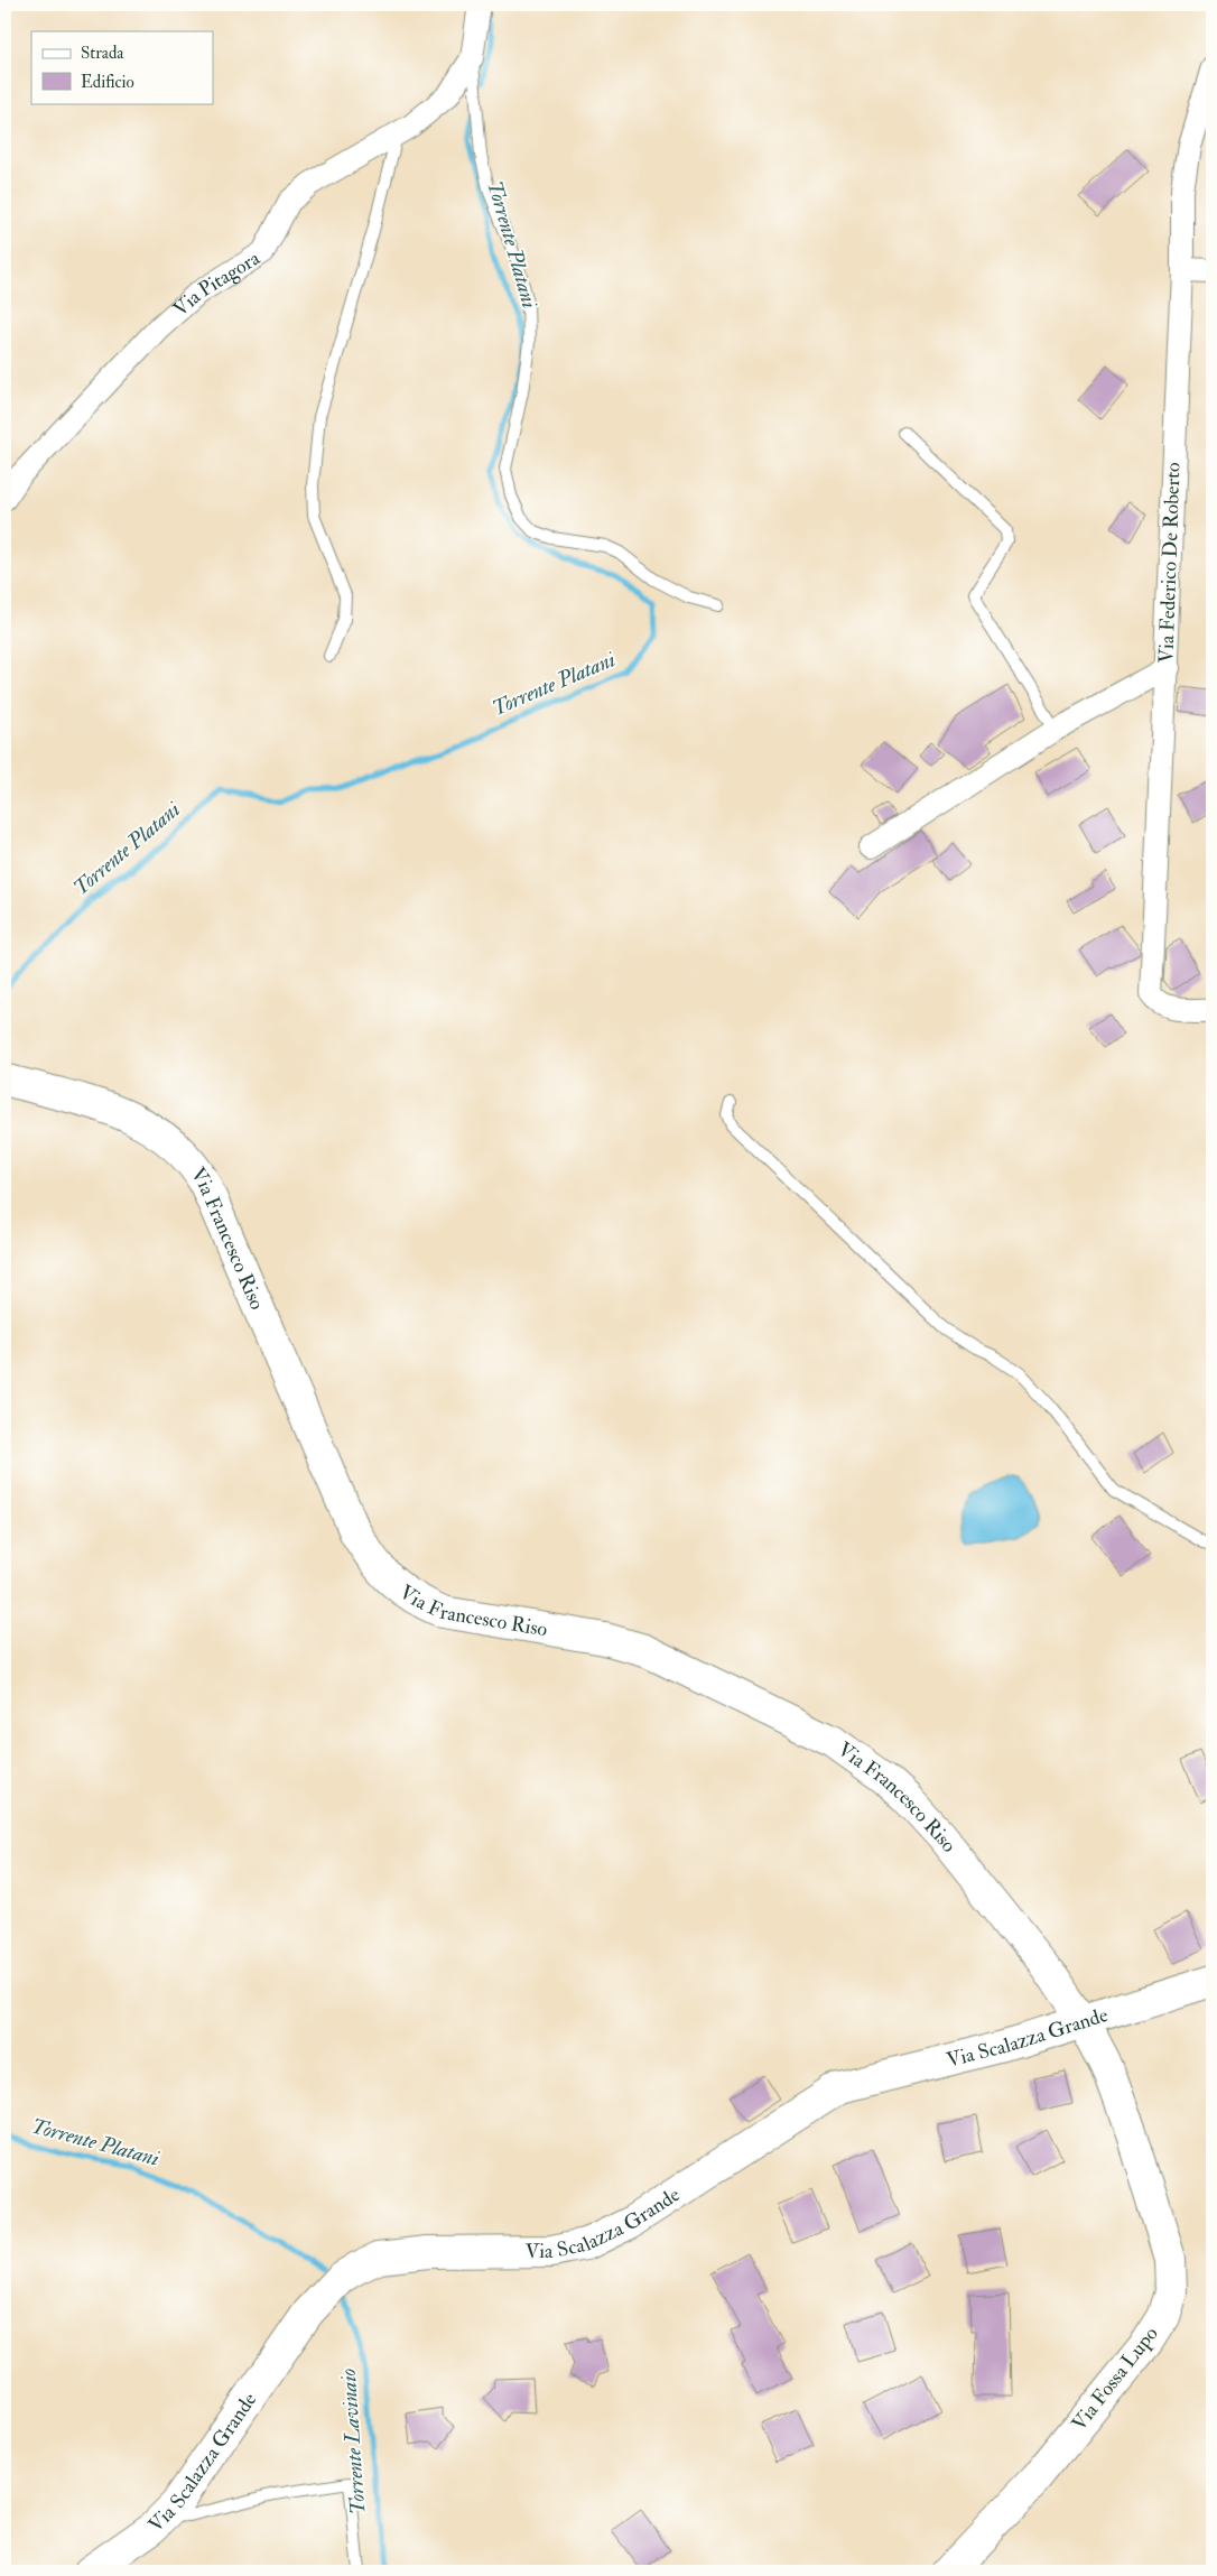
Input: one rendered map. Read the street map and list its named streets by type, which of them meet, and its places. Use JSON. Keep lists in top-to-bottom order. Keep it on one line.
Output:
{"streets":{"street":["Via Pitagora","Via Federico De Roberto","Via Francesco Riso","Via Scalazza Grande","Via Fossa Lupo"]},"crossings":[["Via Francesco Riso","Via Scalazza Grande"],["Via Francesco Riso","Via Fossa Lupo"],["Via Scalazza Grande","Via Fossa Lupo"]],"water":["Torrente Platani","Torrente Lavinaio"],"legend":["Strada","Edificio"]}
